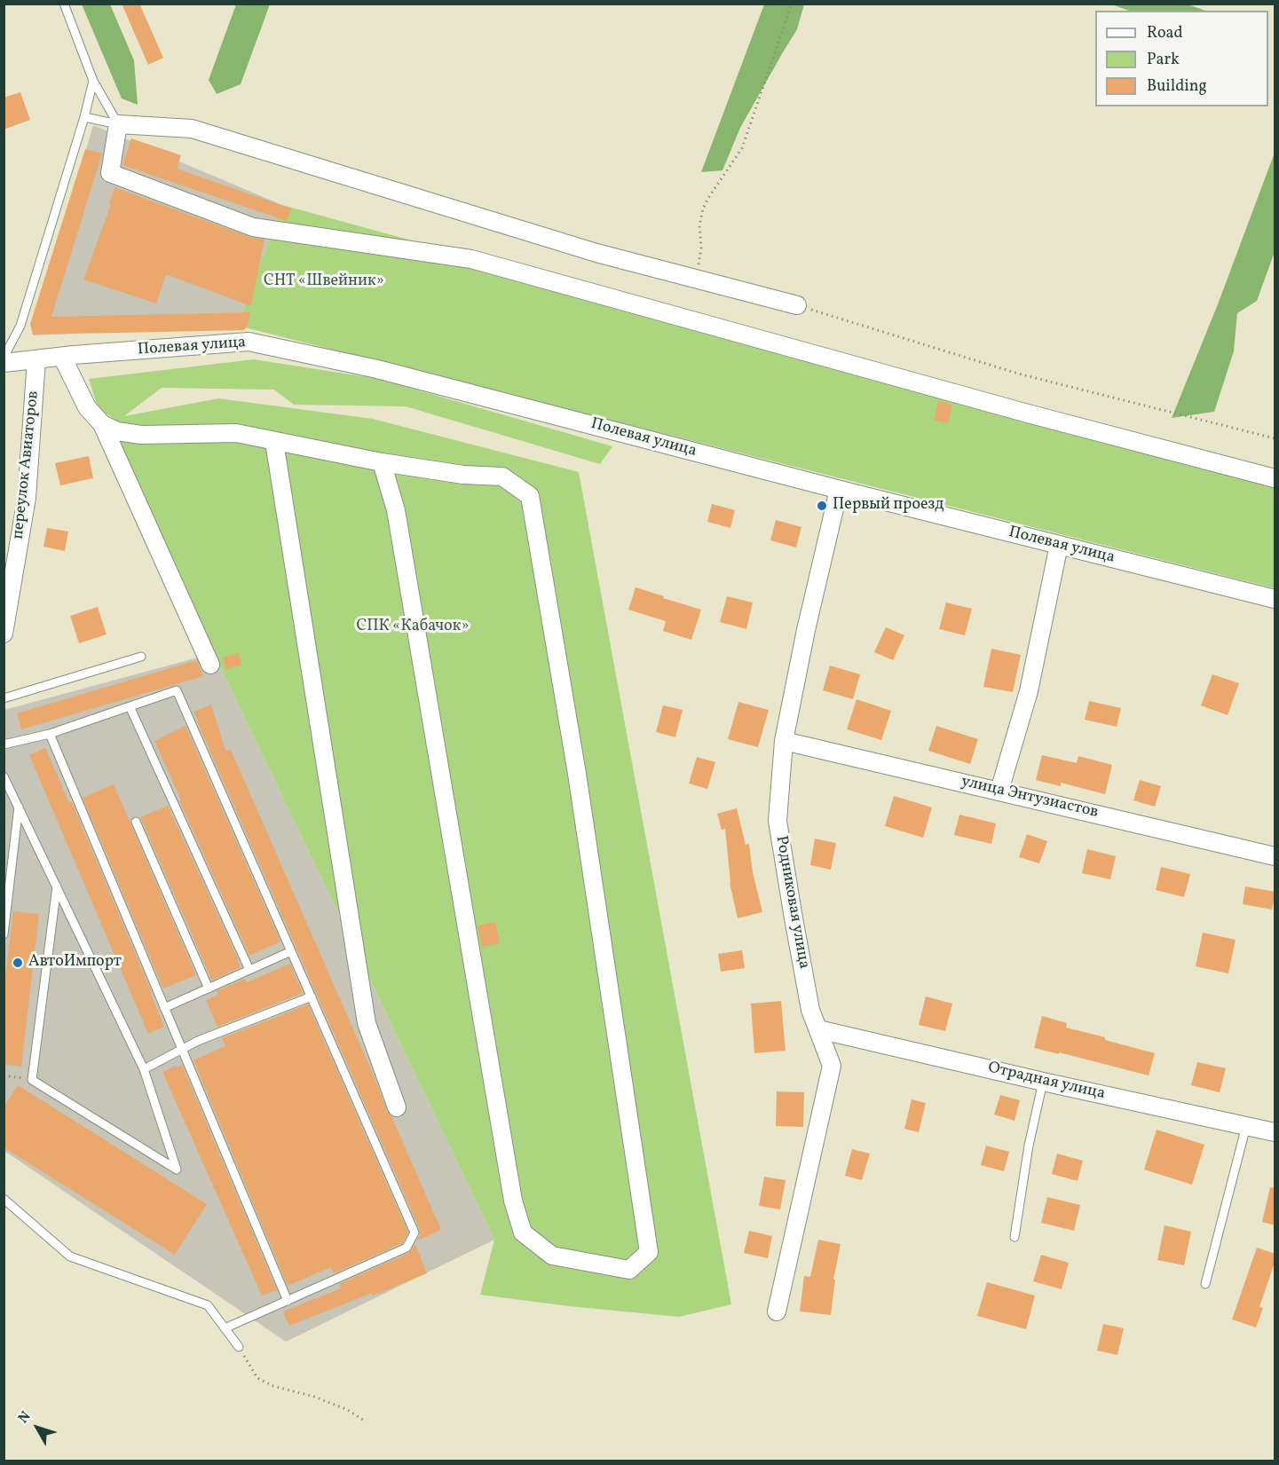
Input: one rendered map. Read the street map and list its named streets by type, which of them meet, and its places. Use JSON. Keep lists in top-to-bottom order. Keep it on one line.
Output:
{"streets":{"street":["Полевая улица","переулок Авиаторов","улица Энтузиастов","Родниковая улица","Отрадная улица"]},"crossings":[["Полевая улица","переулок Авиаторов"],["Полевая улица","Родниковая улица"],["улица Энтузиастов","Родниковая улица"],["Родниковая улица","Отрадная улица"]],"parks":["СНТ «Швейник»","СПК «Кабачок»"],"places":["Первый проезд","АвтоИмпорт"],"legend":["Road","Park","Building"],"north":"top left"}
